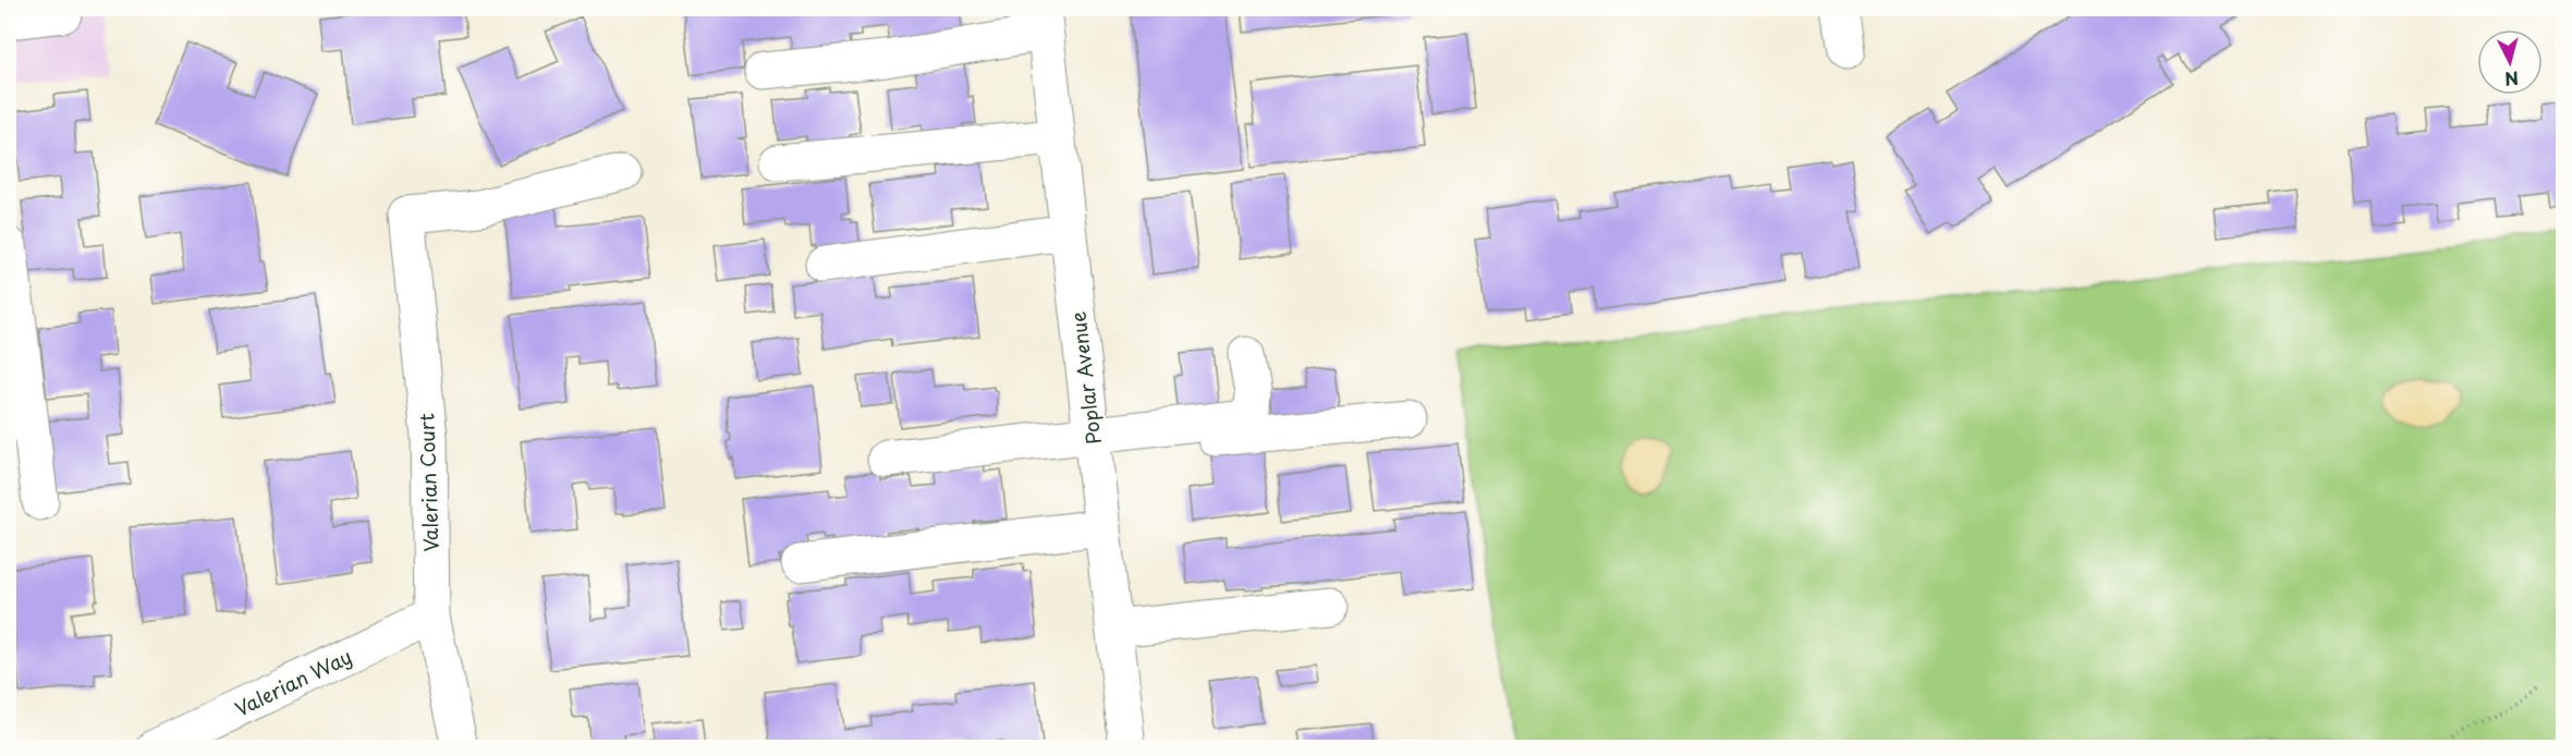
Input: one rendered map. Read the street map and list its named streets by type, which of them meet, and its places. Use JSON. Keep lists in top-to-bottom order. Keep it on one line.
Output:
{"streets":{"street":["Poplar Avenue","Valerian Court","Valerian Way"]},"crossings":[["Valerian Court","Valerian Way"]],"north":"bottom"}
